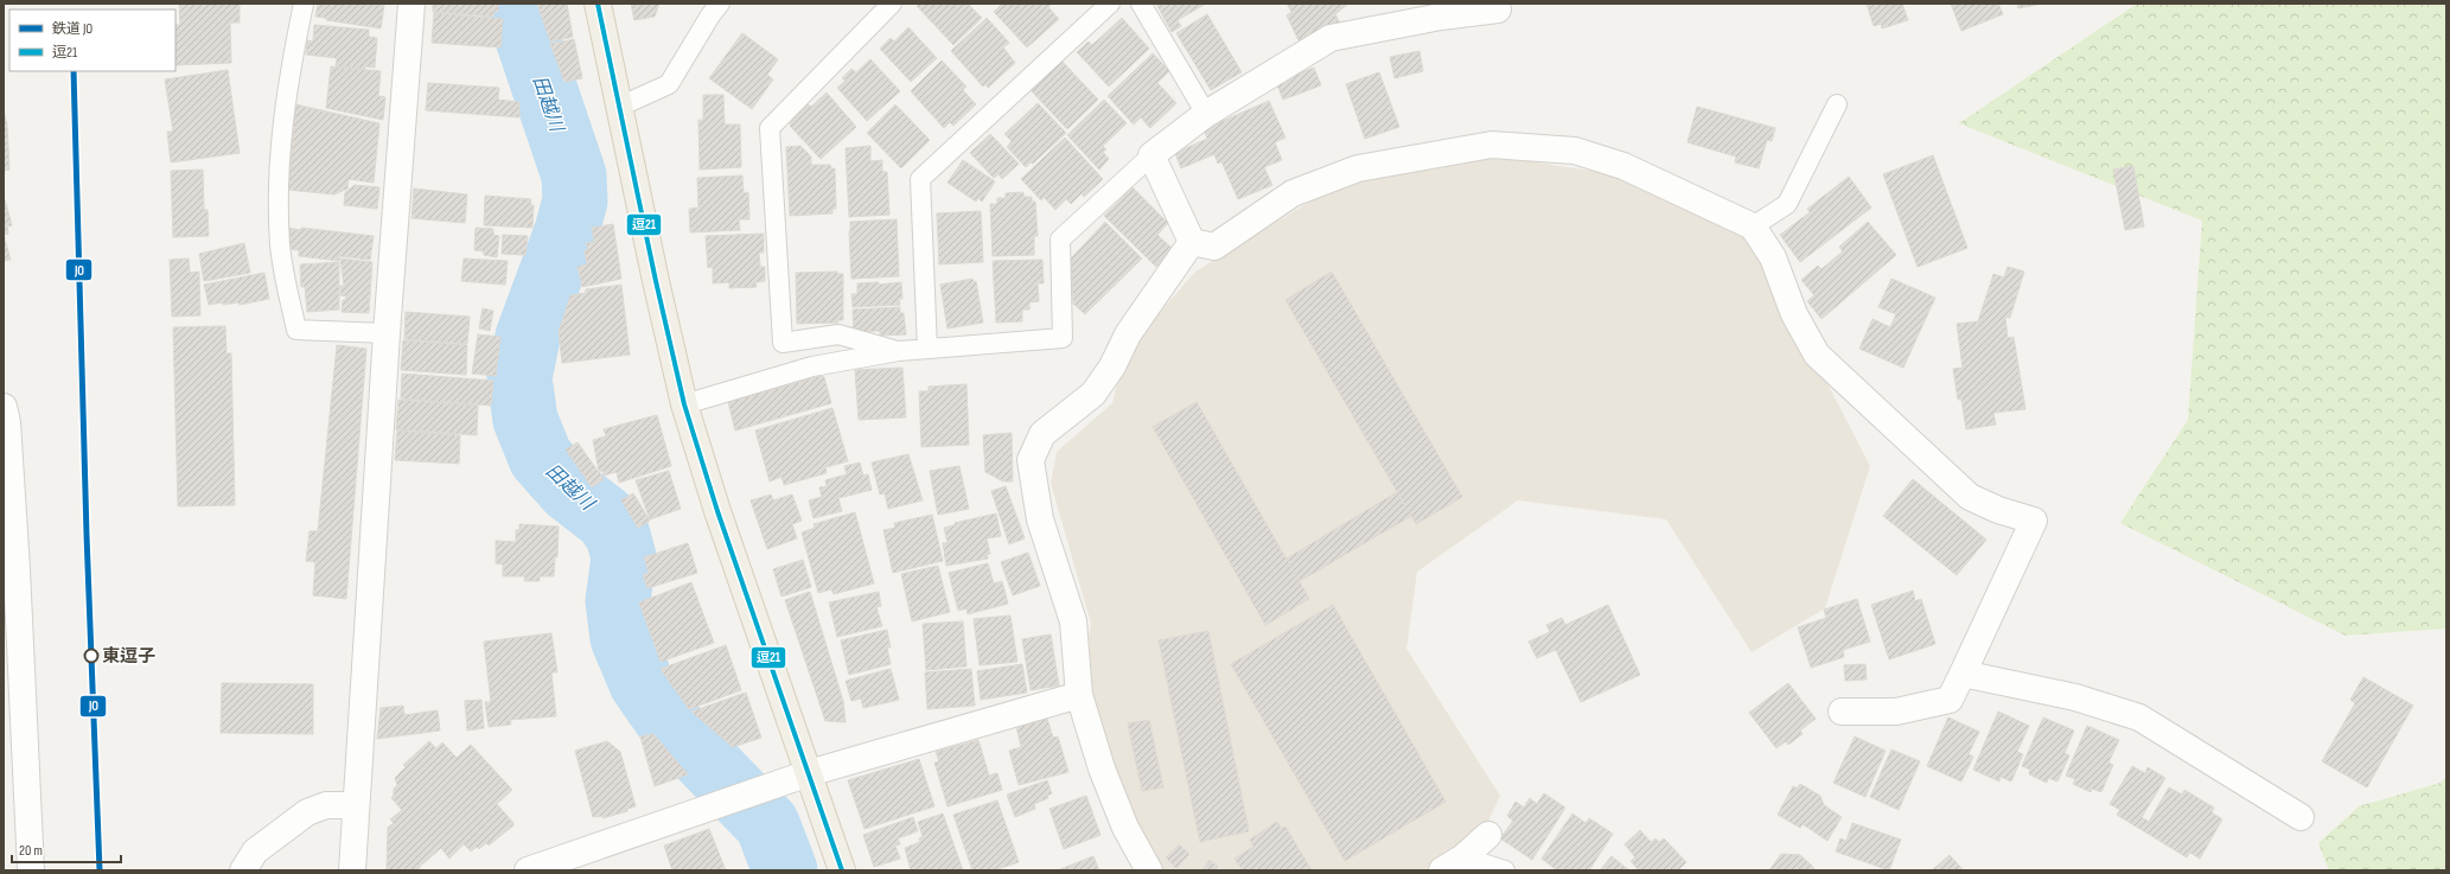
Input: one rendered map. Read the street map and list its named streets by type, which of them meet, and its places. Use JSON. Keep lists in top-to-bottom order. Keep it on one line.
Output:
{"water":["田越川"],"places":["東逗子"],"lines":["transit line 逗21","rail line JO"],"legend":["鉄道 JO","逗21"],"scale_bar":"20 m"}
